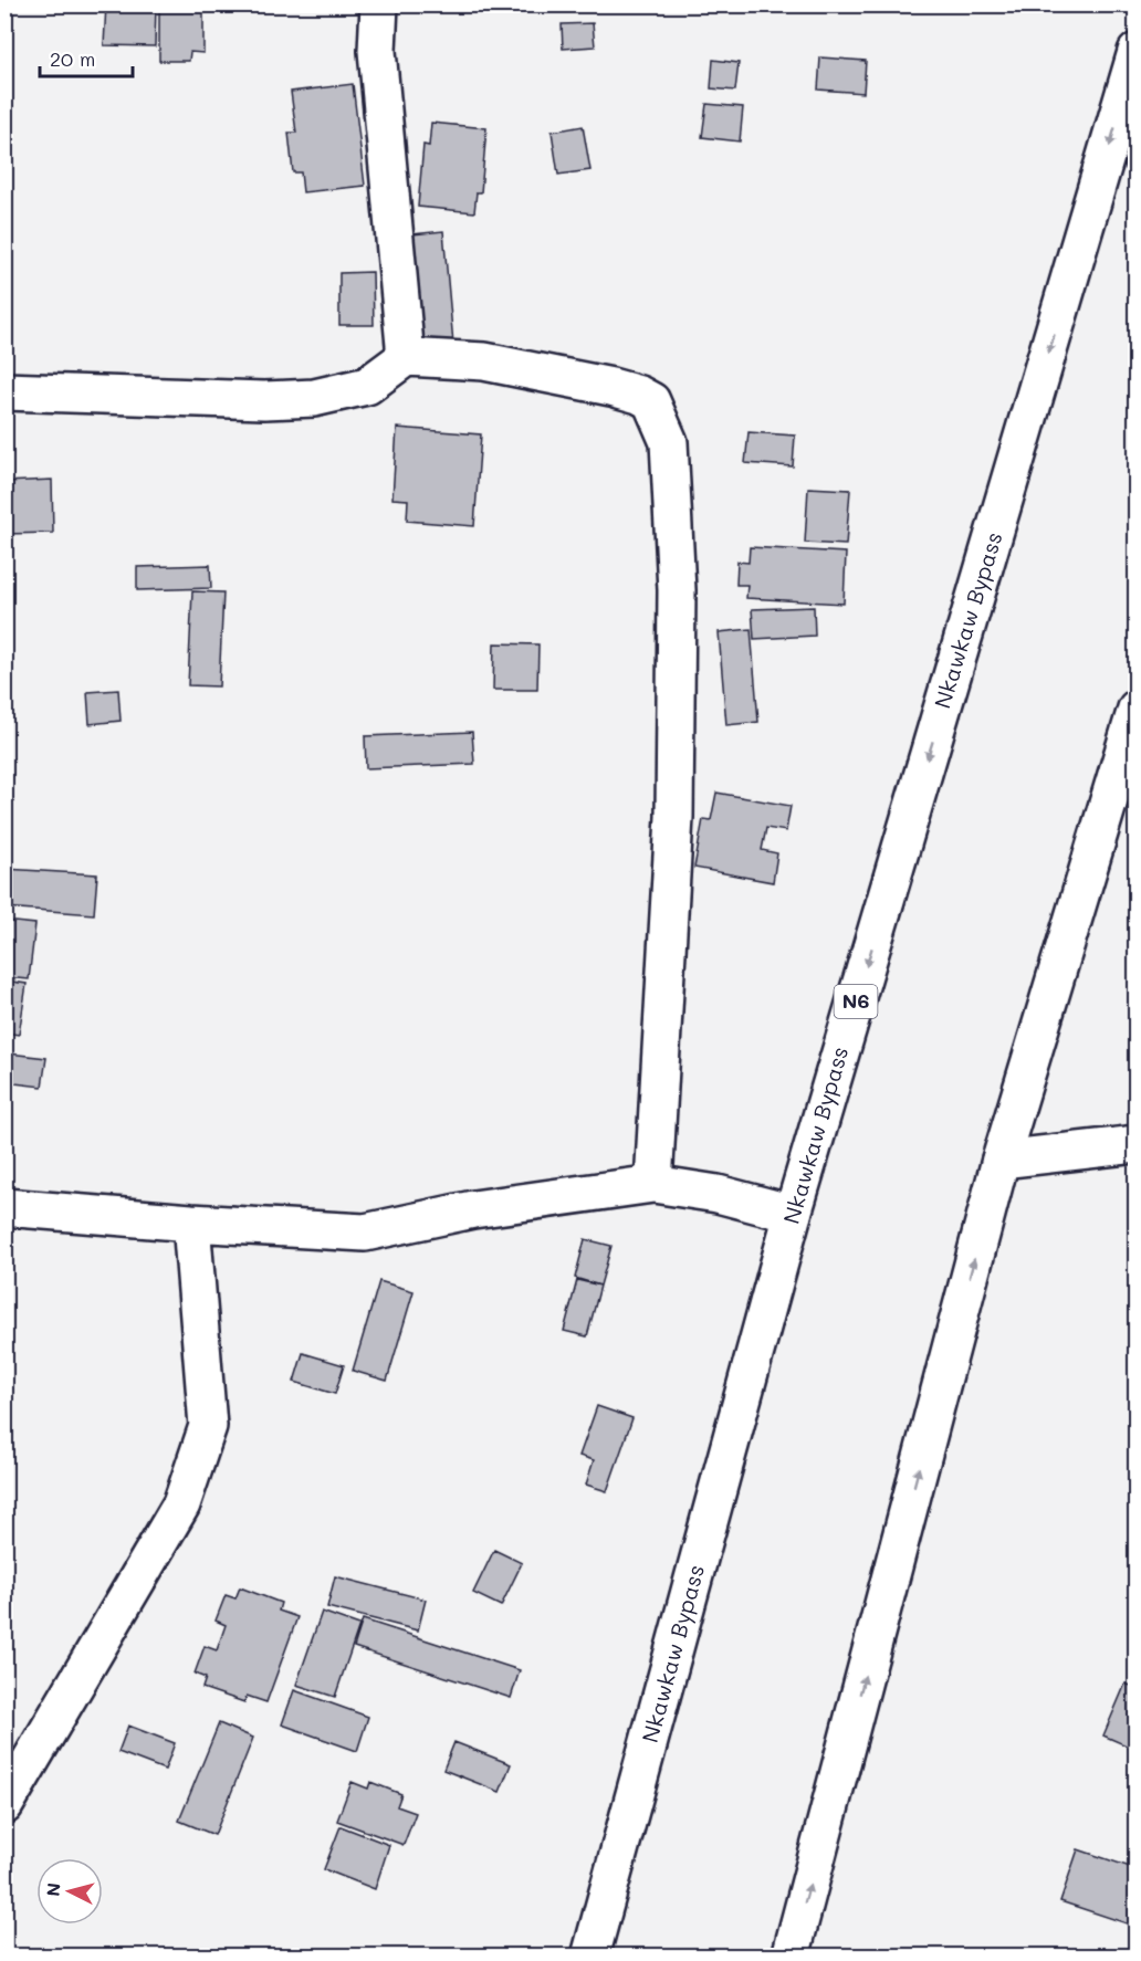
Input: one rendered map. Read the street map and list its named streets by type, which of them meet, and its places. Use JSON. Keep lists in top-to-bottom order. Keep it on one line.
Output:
{"streets":{"main road":["Nkawkaw Bypass","N6"]},"scale_bar":"20 m","north":"left"}
